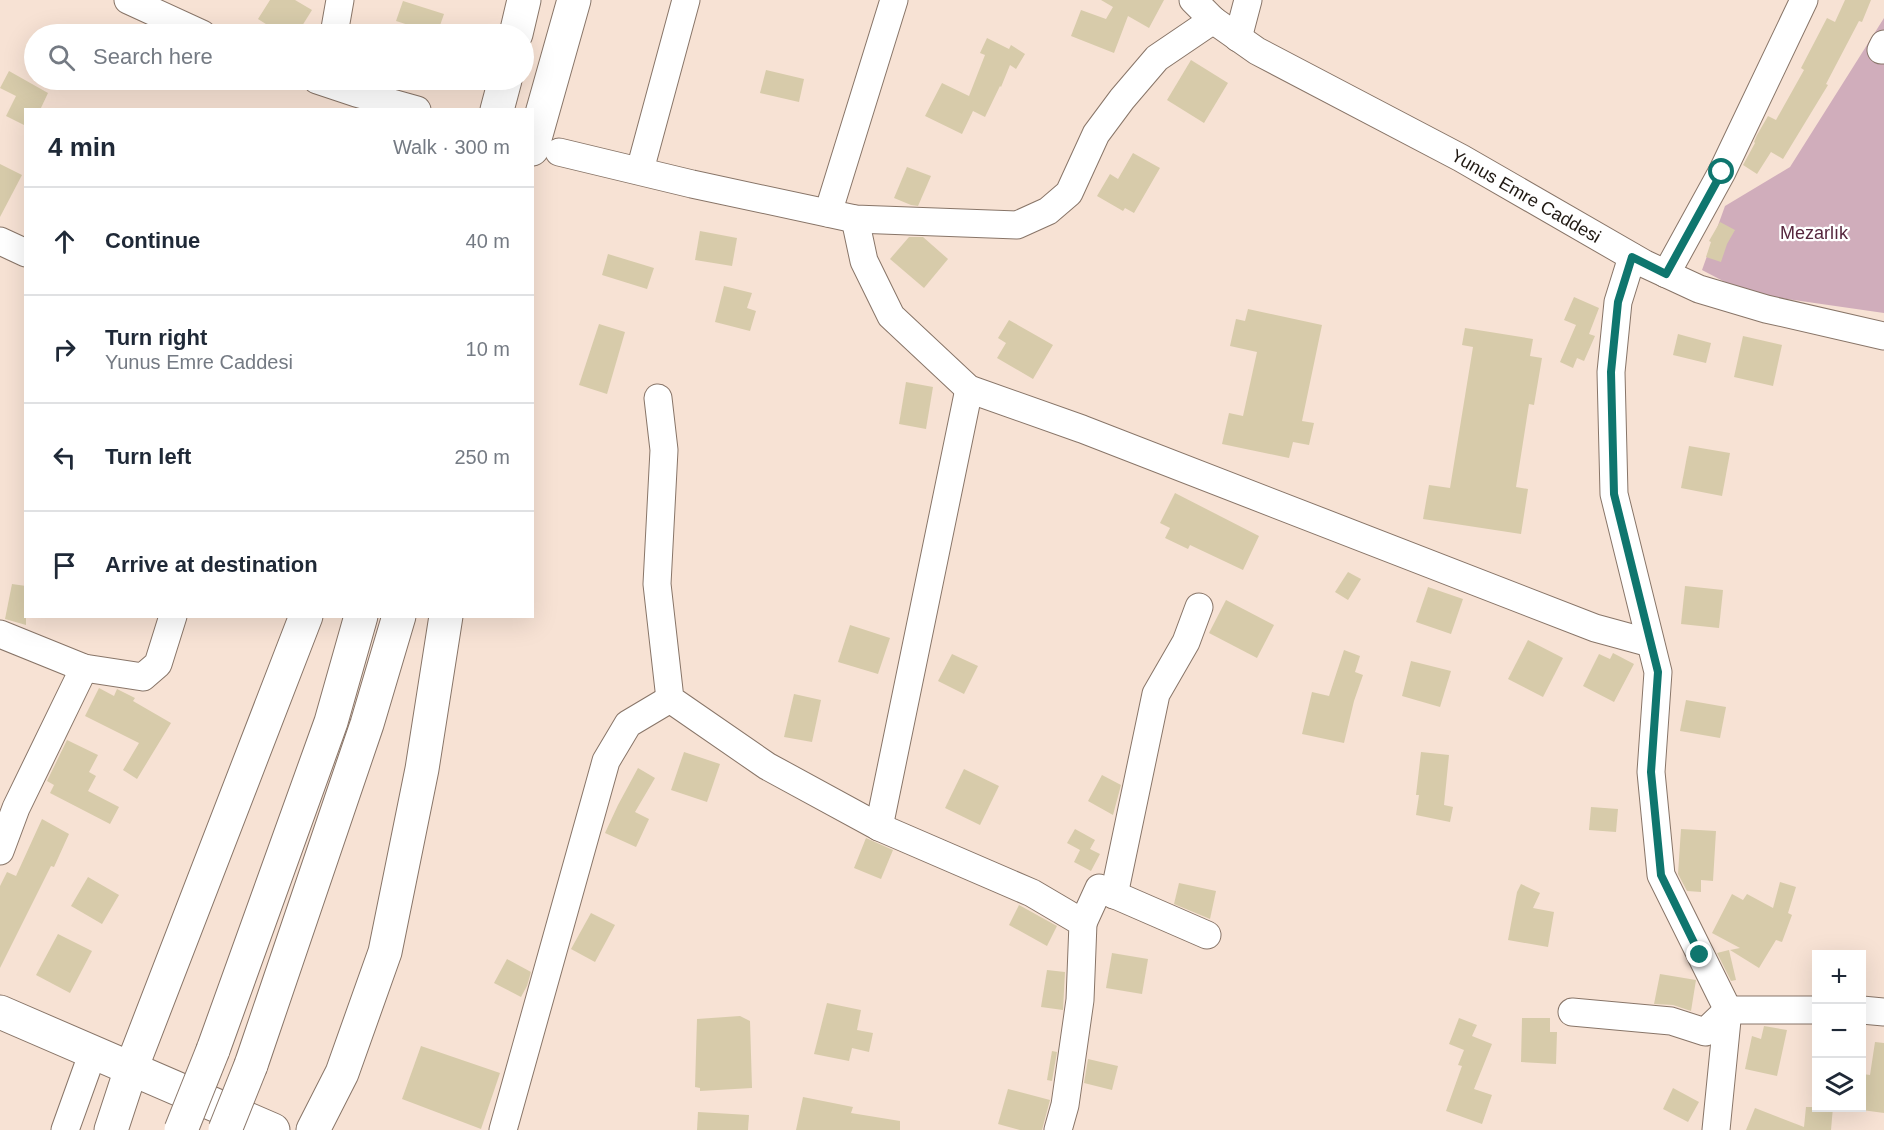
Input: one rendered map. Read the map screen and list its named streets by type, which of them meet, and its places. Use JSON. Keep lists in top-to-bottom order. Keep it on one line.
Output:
{"streets":{"street":["Yunus Emre Caddesi"]},"parks":["Mezarlık"],"page":{"search":"Search here","heading":["4 min","Walk · 300 m"],"list":[["Continue","40 m"],["Turn right","Yunus Emre Caddesi","10 m"],["Turn left","250 m"],"Arrive at destination"],"map_buttons":["+","−"]}}
